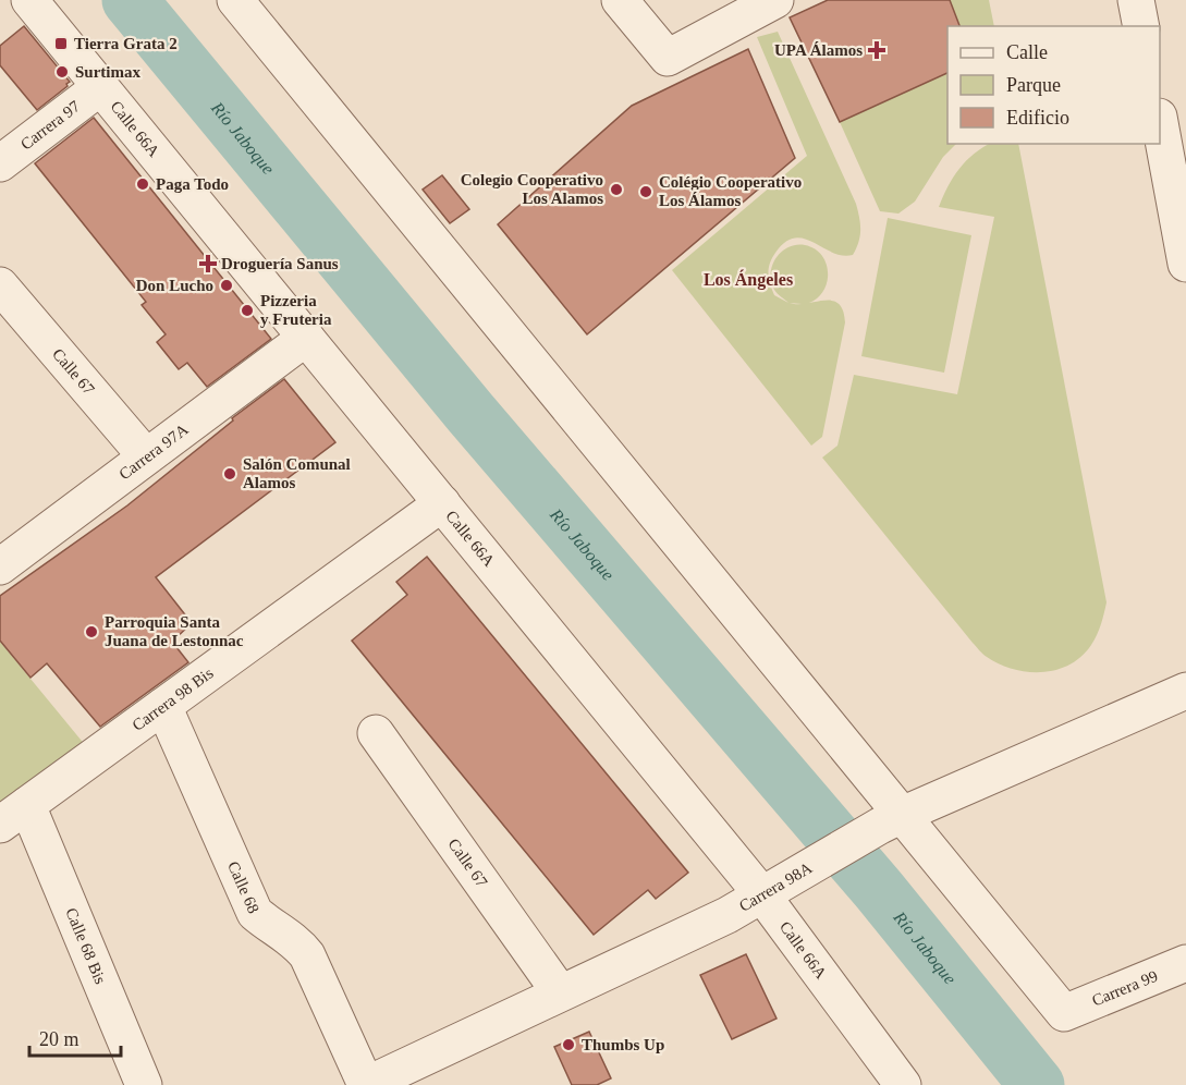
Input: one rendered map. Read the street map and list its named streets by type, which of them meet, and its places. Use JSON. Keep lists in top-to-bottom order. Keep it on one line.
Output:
{"streets":{"street":["Carrera 97","Calle 66A","Calle 67","Carrera 97A","Carrera 98 Bis","Calle 68","Carrera 98A","Calle 68 Bis","Carrera 99"]},"crossings":[["Carrera 97","Calle 66A"],["Calle 66A","Carrera 97A"],["Calle 66A","Carrera 98 Bis"],["Calle 66A","Carrera 98A"],["Calle 67","Carrera 97A"],["Calle 67","Carrera 98A"],["Carrera 98 Bis","Calle 68"],["Carrera 98 Bis","Calle 68 Bis"],["Calle 68","Carrera 98A"],["Carrera 98A","Carrera 99"]],"districts":["Los Ángeles"],"water":["Río Jaboque"],"places":{"transit":["Tierra Grata 2"],"health":["UPA Álamos","Droguería Sanus"],"other":["Surtimax","Paga Todo","Colegio Cooperativo Los Alamos","Colégio Cooperativo Los Álamos","Don Lucho","Pizzeria y Fruteria","Salón Comunal Alamos","Parroquia Santa Juana de Lestonnac","Thumbs Up"]},"legend":["Calle","Parque","Edificio"],"scale_bar":"20 m"}
